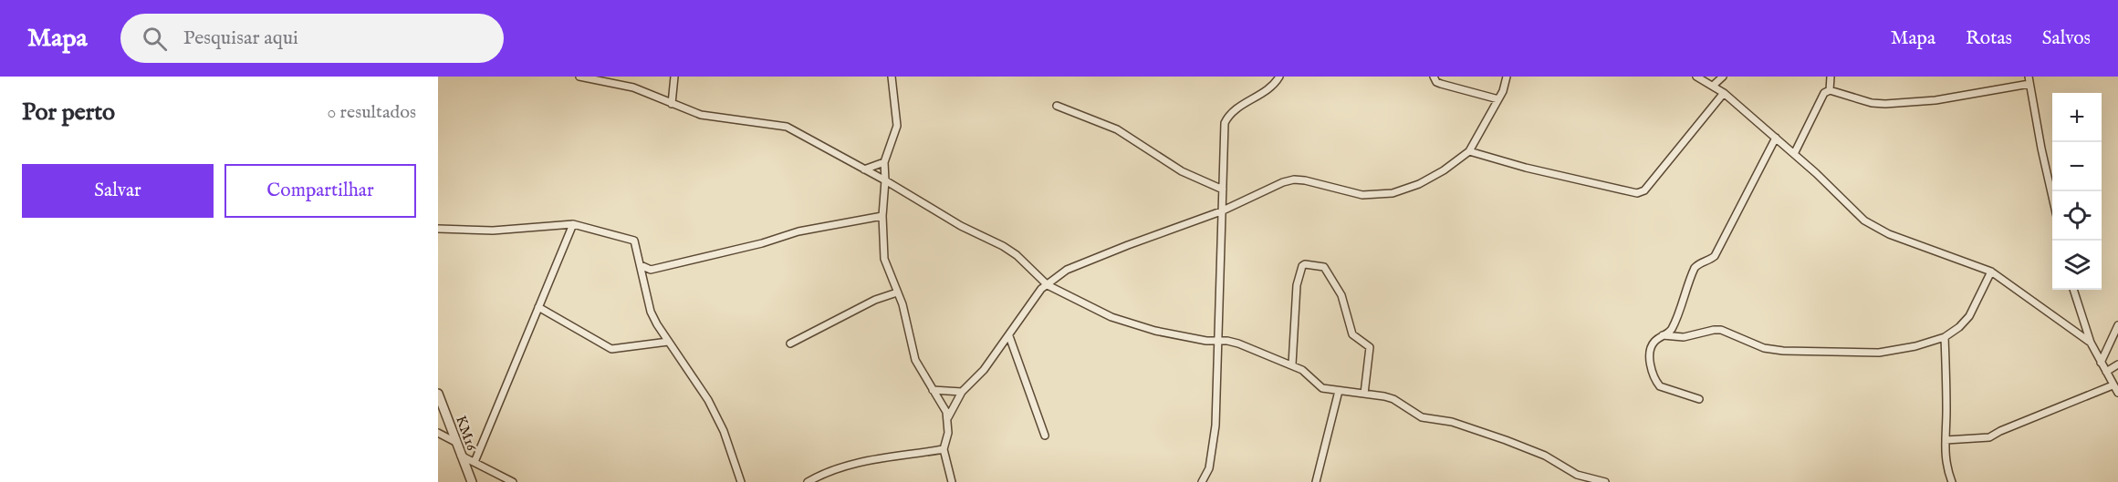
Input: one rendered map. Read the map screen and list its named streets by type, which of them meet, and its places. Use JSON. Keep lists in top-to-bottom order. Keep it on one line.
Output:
{"streets":{"street":["KM16"]},"page":{"header":"Mapa","search":"Pesquisar aqui","nav":["Mapa","Rotas","Salvos"],"heading":["Por perto","0 resultados"],"map_buttons":["+","−"],"buttons":["Salvar","Compartilhar"]}}
